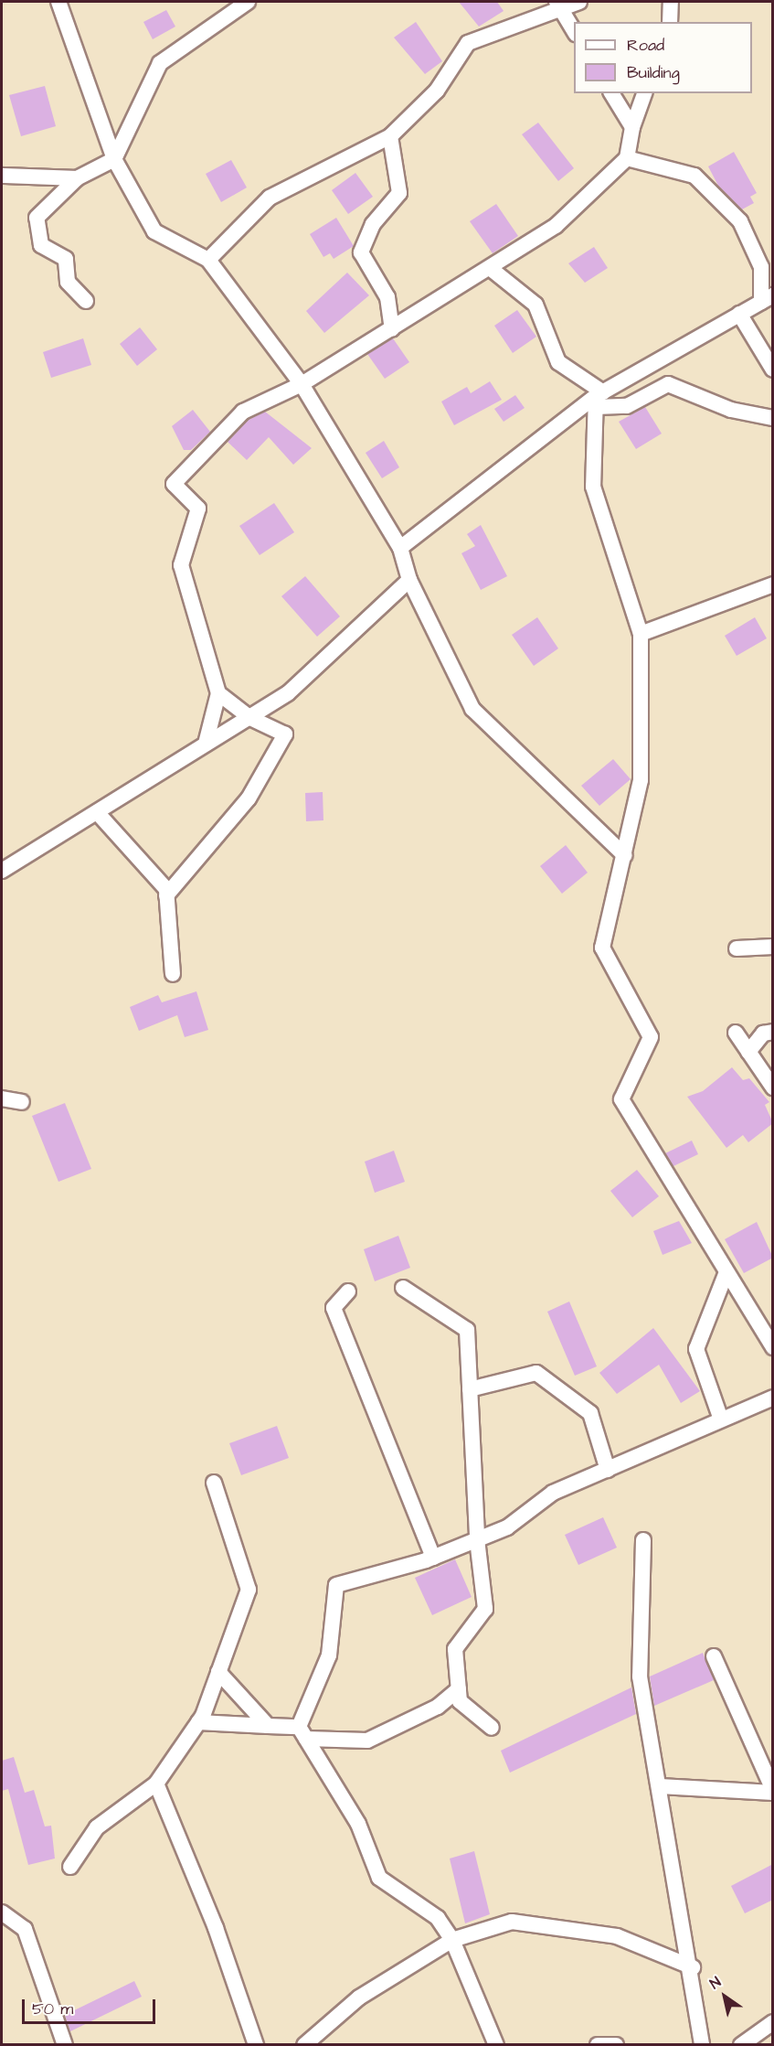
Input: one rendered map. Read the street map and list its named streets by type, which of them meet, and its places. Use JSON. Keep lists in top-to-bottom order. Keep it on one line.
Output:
{"legend":["Road","Building"],"scale_bar":"50 m","north":"top left"}
